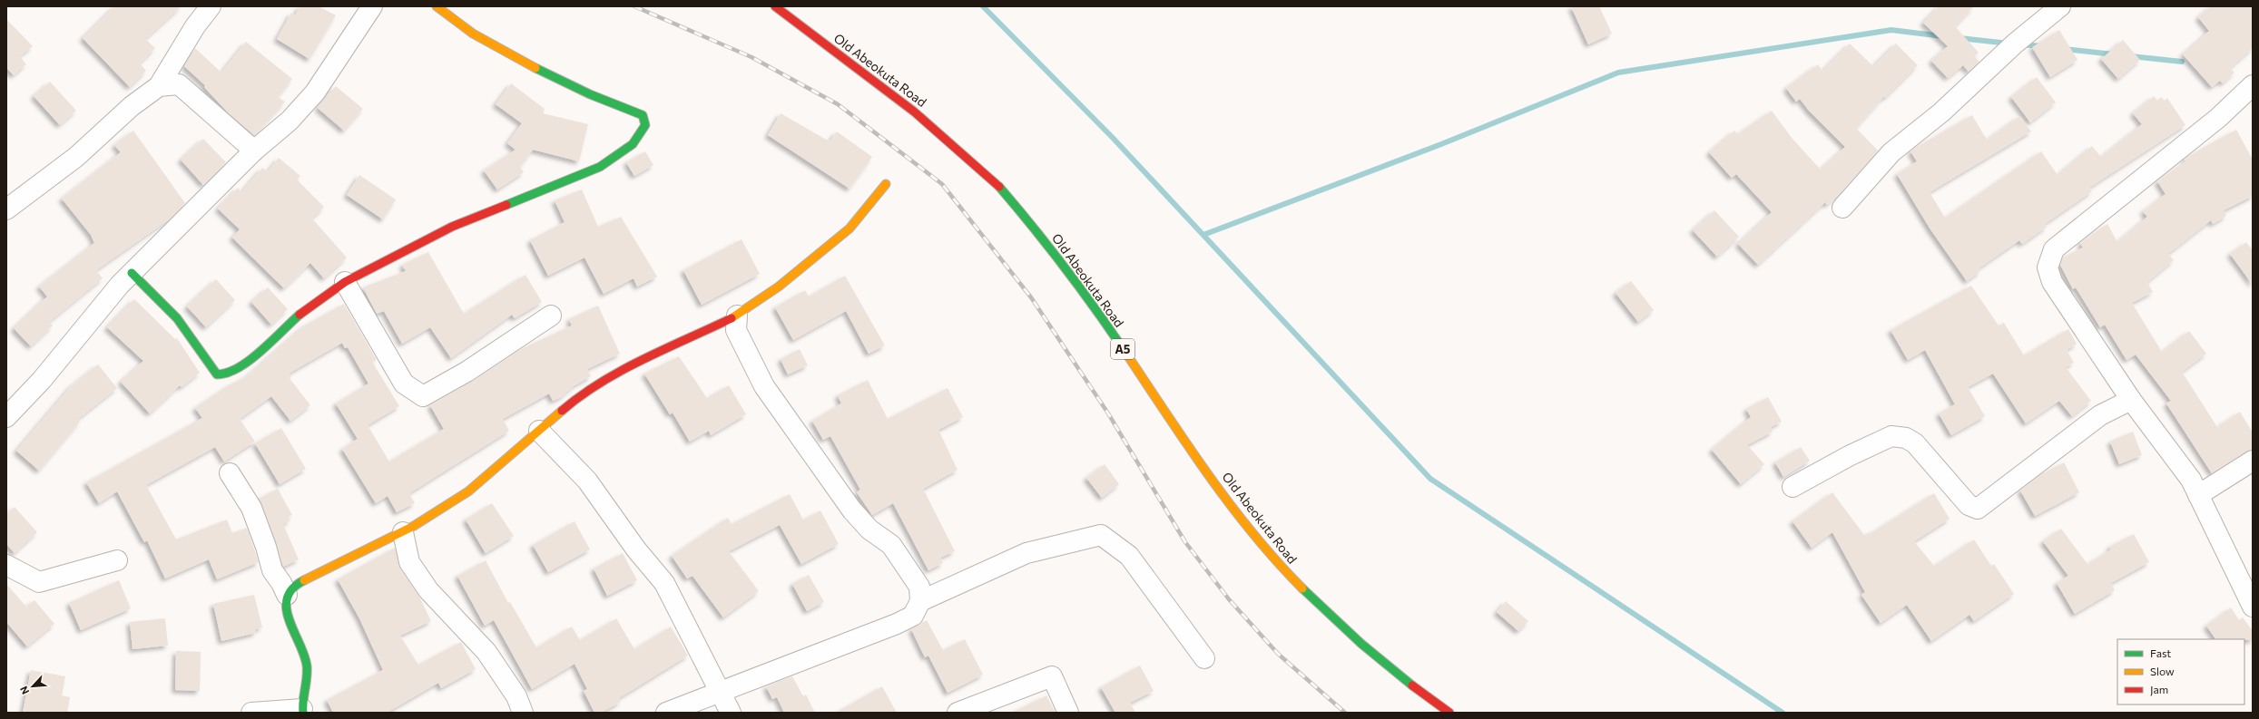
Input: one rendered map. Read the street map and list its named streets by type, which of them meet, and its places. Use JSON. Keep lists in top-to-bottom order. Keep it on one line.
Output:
{"streets":{"main road":["Old Abeokuta Road","A5"]},"legend":["Fast","Slow","Jam"],"north":"bottom left"}
